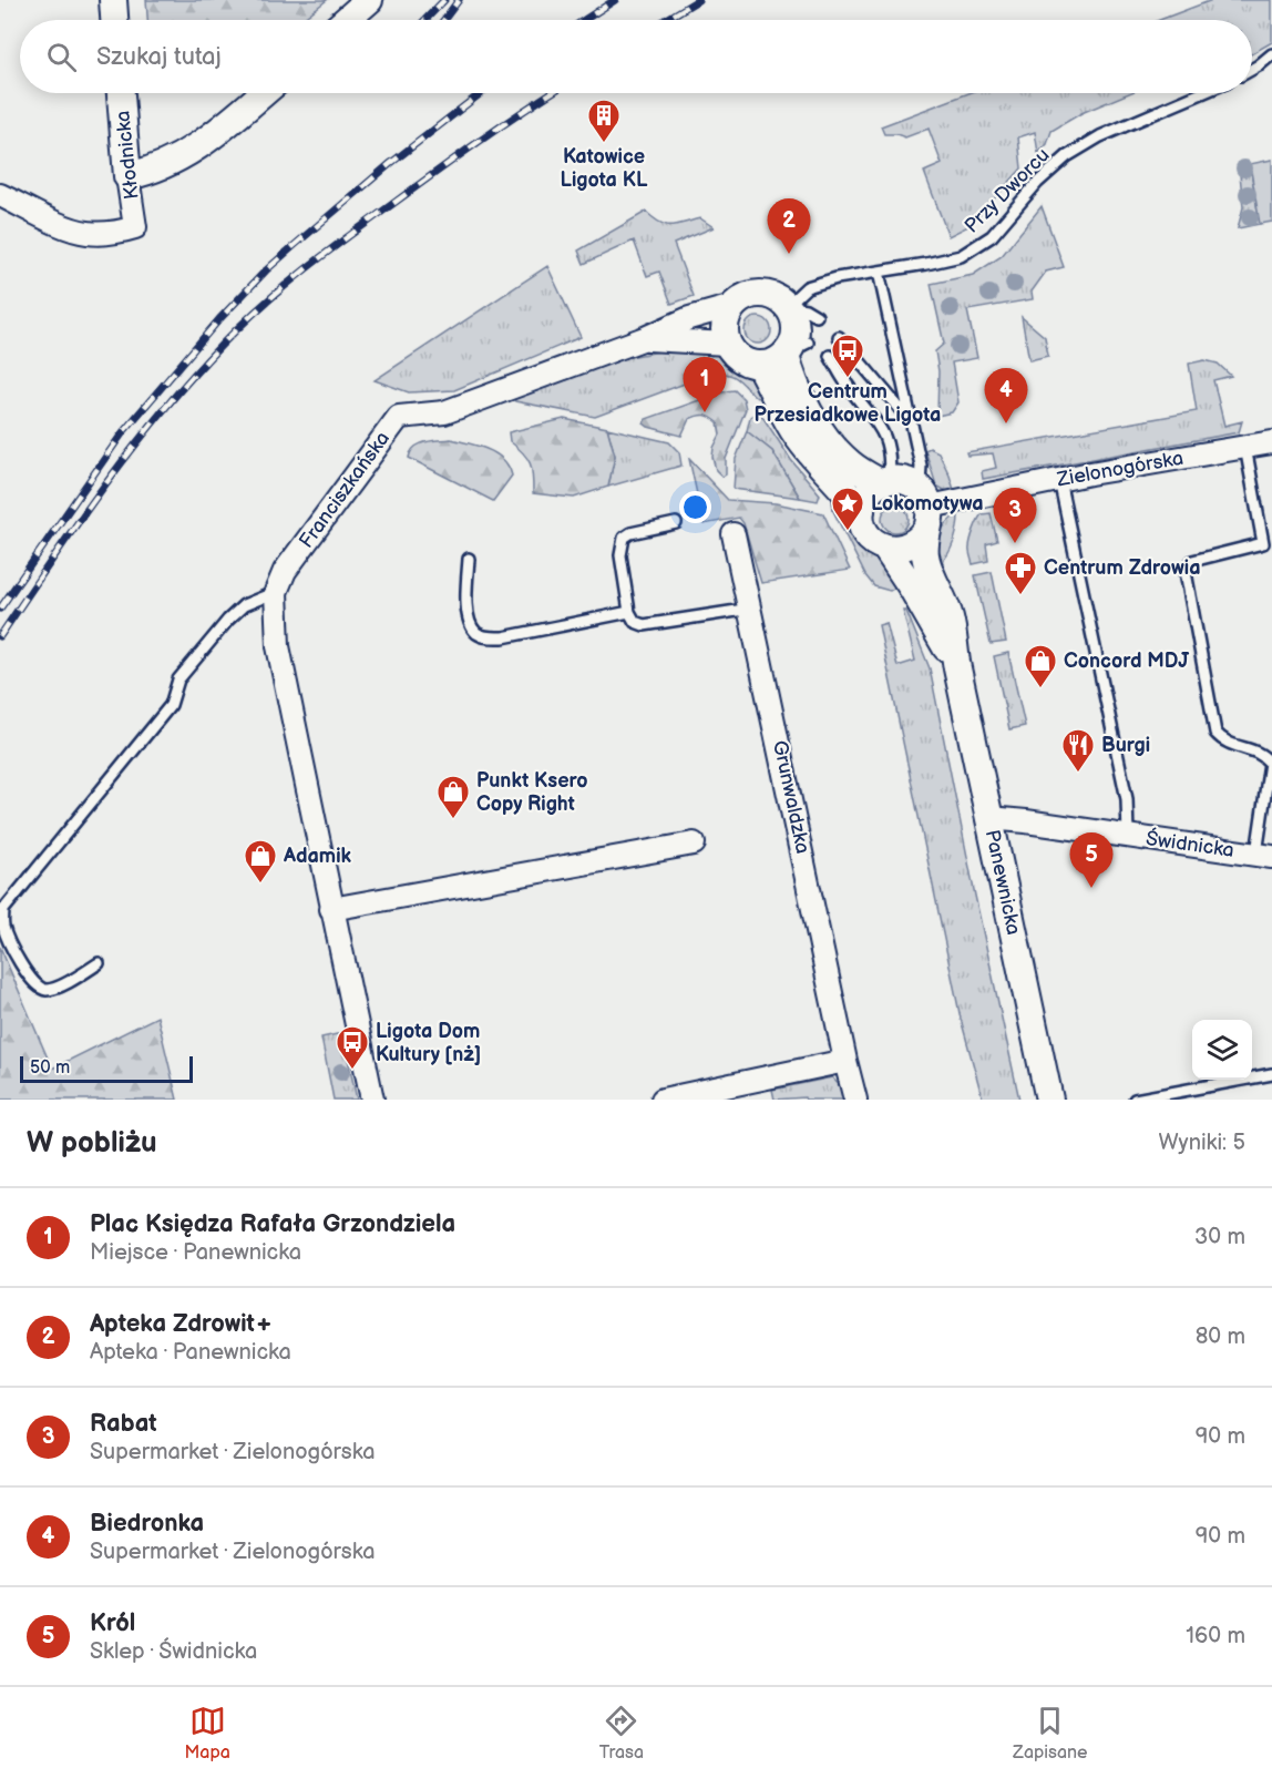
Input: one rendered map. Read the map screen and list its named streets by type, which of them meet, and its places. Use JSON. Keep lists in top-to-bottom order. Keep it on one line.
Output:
{"streets":{"street":["Kłodnicka","Zielonogórska","Franciszkańska","Grunwaldzka","Świdnicka","Panewnicka"],"lane":["Przy Dworcu"]},"crossings":[["Przy Dworcu","Franciszkańska"],["Przy Dworcu","Panewnicka"],["Zielonogórska","Panewnicka"],["Franciszkańska","Panewnicka"],["Świdnicka","Panewnicka"]],"places":{"building":["Katowice Ligota KL"],"bus stop":["Centrum Przesiadkowe Ligota","Ligota Dom Kultury [nż]"],"place":["Lokomotywa"],"pharmacy":["Centrum Zdrowia"],"shop":["Concord MDJ","Punkt Ksero Copy Right","Adamik"],"restaurant":["Burgi"]},"scale_bar":"50 m","page":{"search":"Szukaj tutaj","pins":["2","1","4","3","5"],"scale":"50 m","heading":["W pobliżu","Wyniki: 5"],"list":[{"mark":"1","name":"Plac Księdza Rafała Grzondziela","note":"Miejsce · Panewnicka","value":"30 m"},{"mark":"2","name":"Apteka Zdrowit+","note":"Apteka · Panewnicka","value":"80 m"},{"mark":"3","name":"Rabat","note":"Supermarket · Zielonogórska","value":"90 m"},{"mark":"4","name":"Biedronka","note":"Supermarket · Zielonogórska","value":"90 m"},{"mark":"5","name":"Król","note":"Sklep · Świdnicka","value":"160 m"}],"nav":["Mapa","Trasa","Zapisane"]}}
